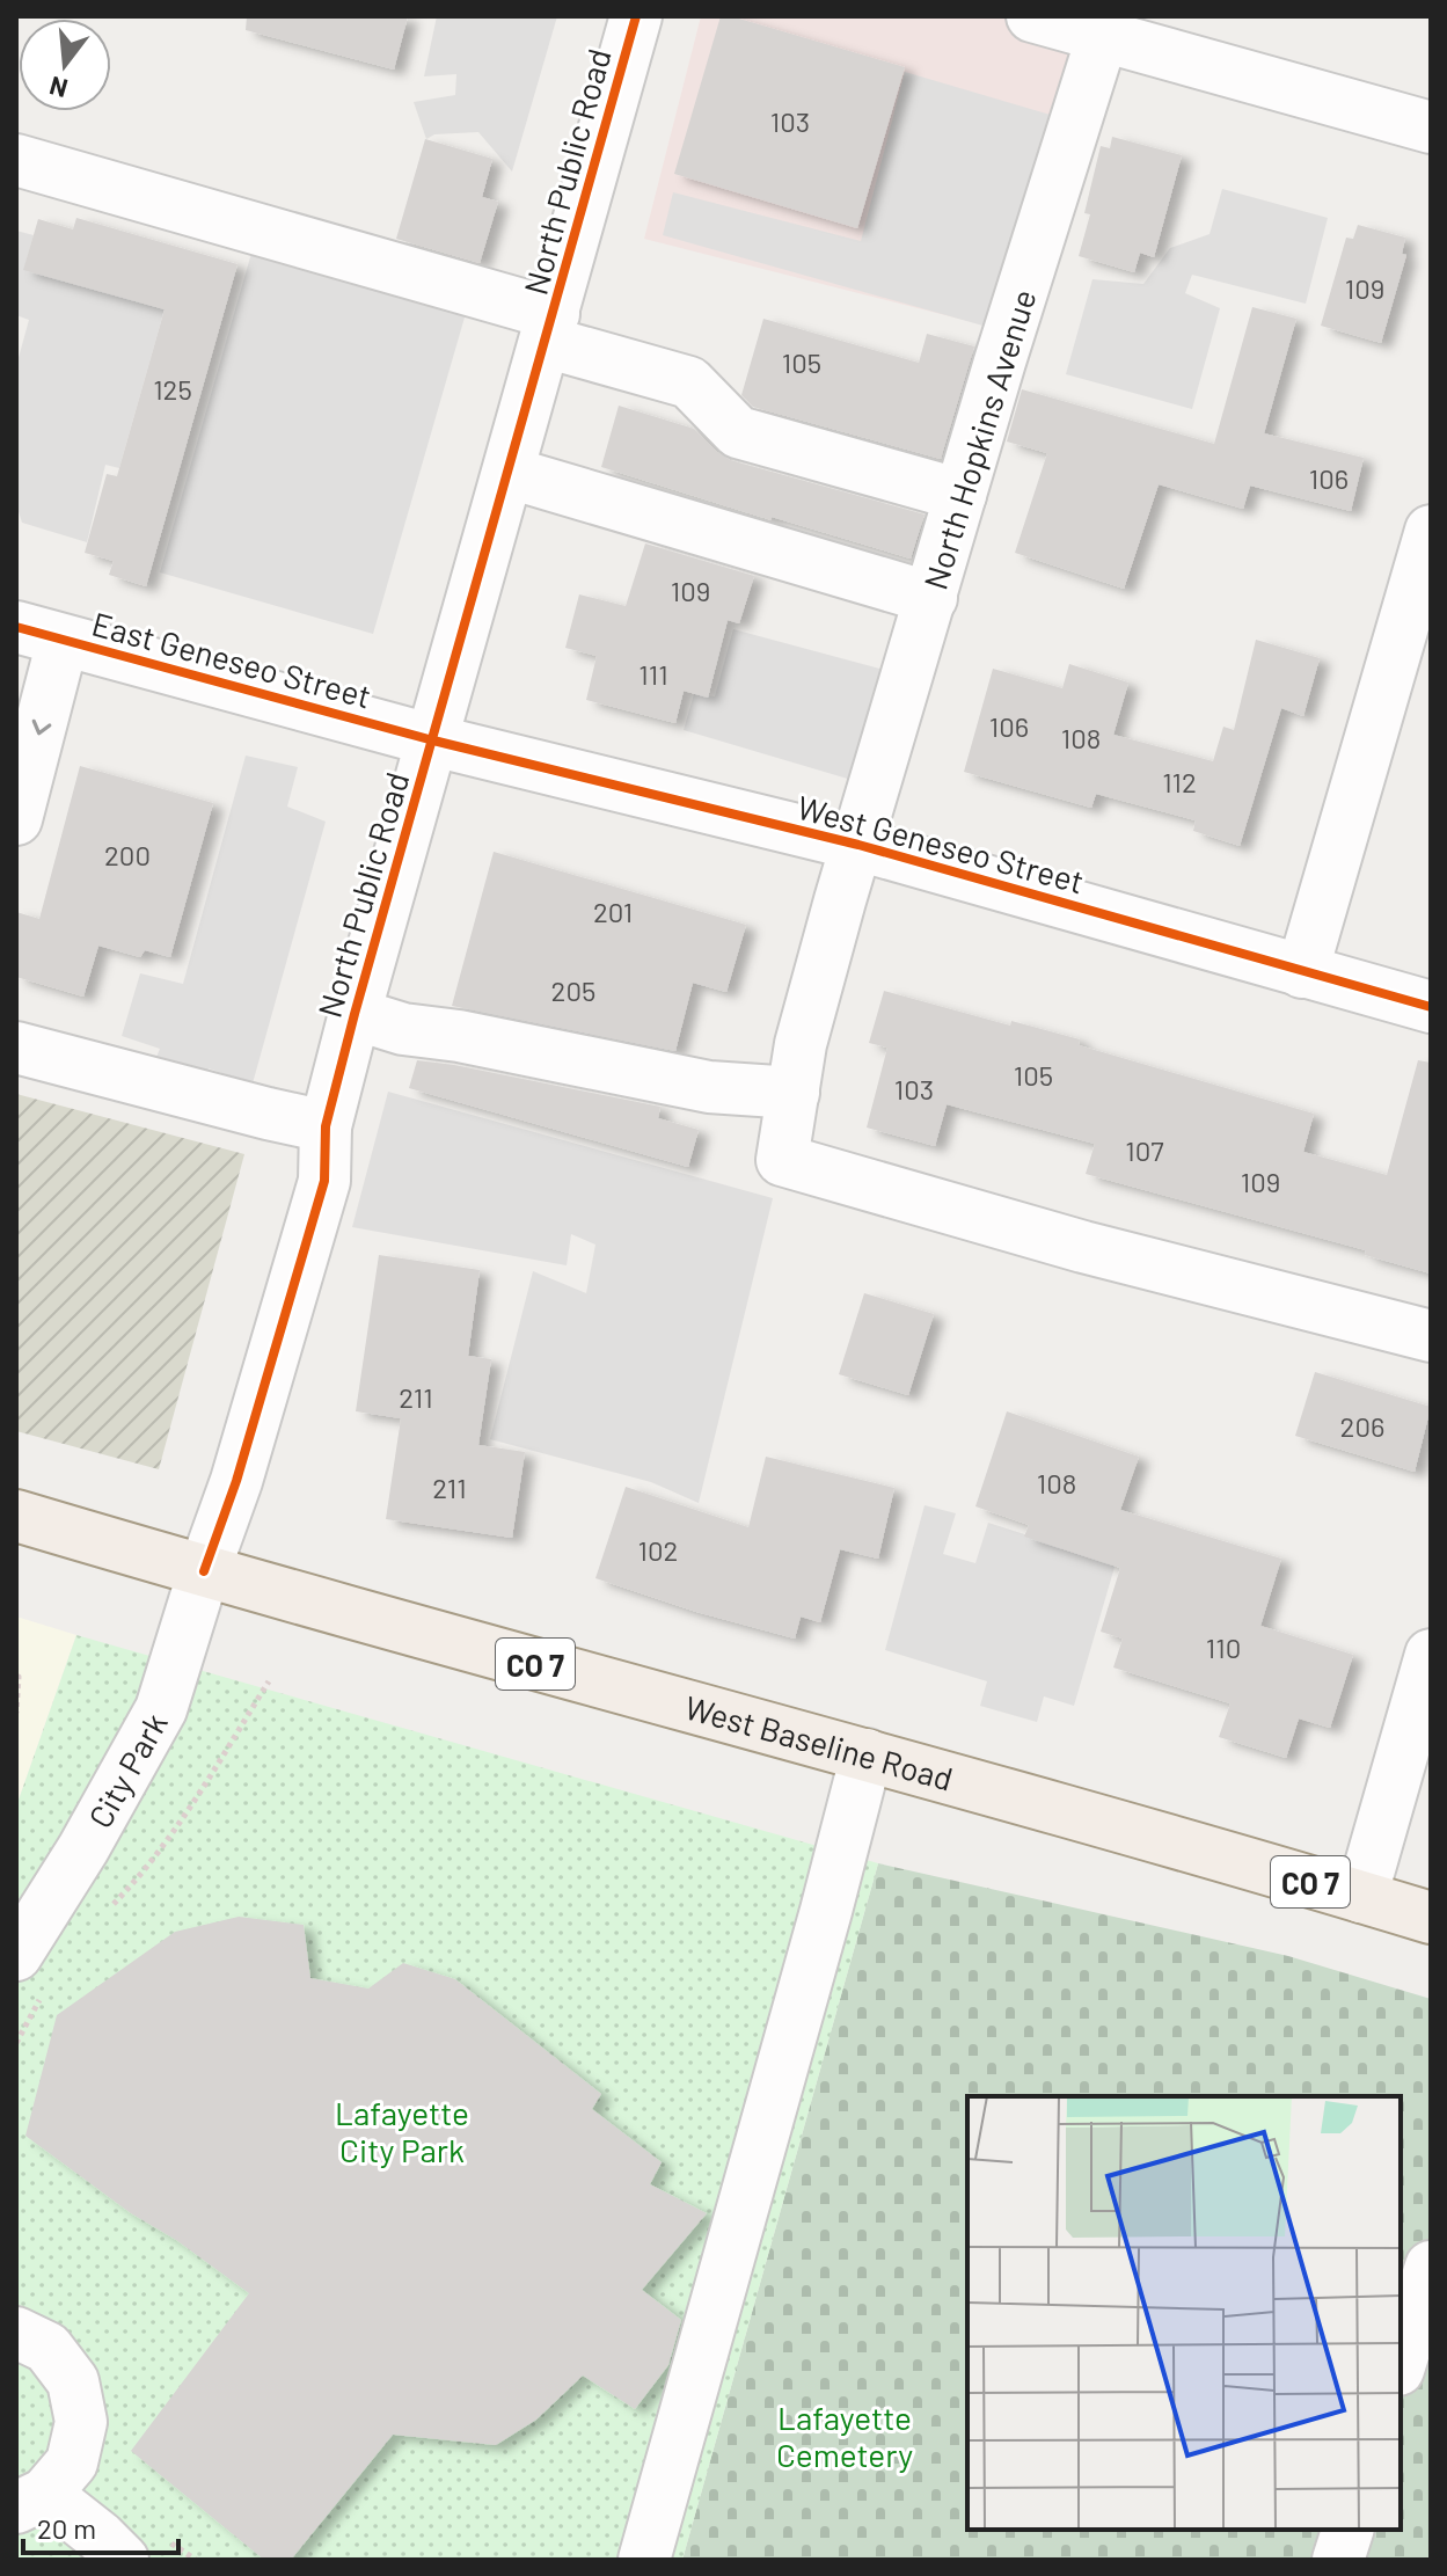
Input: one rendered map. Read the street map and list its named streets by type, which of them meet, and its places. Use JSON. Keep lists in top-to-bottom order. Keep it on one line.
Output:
{"streets":{"main road":["CO 7","West Baseline Road"],"street":["North Public Road","North Hopkins Avenue","East Geneseo Street","West Geneseo Street","City Park"]},"crossings":[["North Public Road","East Geneseo Street"],["North Public Road","West Geneseo Street"],["North Public Road","CO 7"],["North Public Road","West Baseline Road"],["North Public Road","City Park"],["North Hopkins Avenue","West Geneseo Street"],["East Geneseo Street","West Geneseo Street"],["CO 7","West Baseline Road"],["CO 7","City Park"],["West Baseline Road","City Park"]],"parks":["Lafayette City Park","Lafayette Cemetery"],"house_numbers":["103","109","105","125","106","109","111","106","108","112","200","201","205","105","103","107","109","211","206","108","211","102","110"],"scale_bar":"20 m","north":"bottom"}
